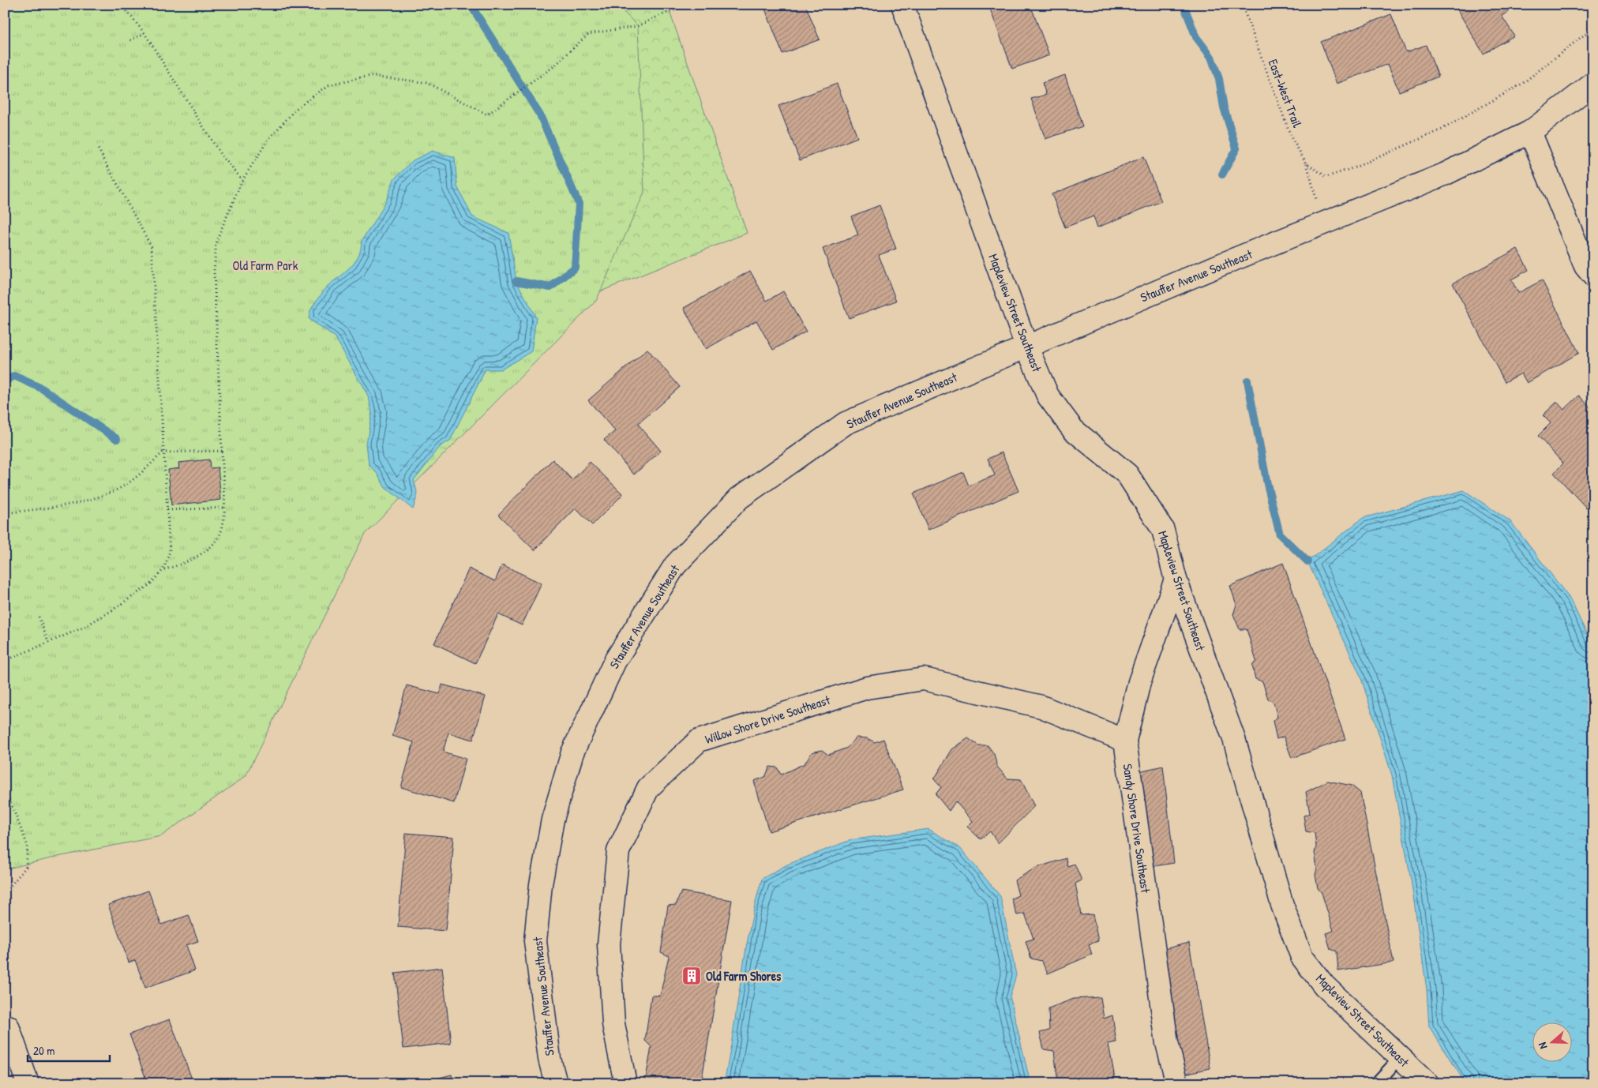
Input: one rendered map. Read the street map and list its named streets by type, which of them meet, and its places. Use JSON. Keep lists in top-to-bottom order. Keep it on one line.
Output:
{"streets":{"street":["Stauffer Avenue Southeast","Mapleview Street Southeast","Willow Shore Drive Southeast","Sandy Shore Drive Southeast"],"path":["East-West Trail"]},"crossings":[["Stauffer Avenue Southeast","Mapleview Street Southeast"],["Mapleview Street Southeast","Sandy Shore Drive Southeast"],["Willow Shore Drive Southeast","Sandy Shore Drive Southeast"]],"parks":["Old Farm Park"],"places":{"building":["Old Farm Shores"]},"scale_bar":"20 m","north":"left"}
